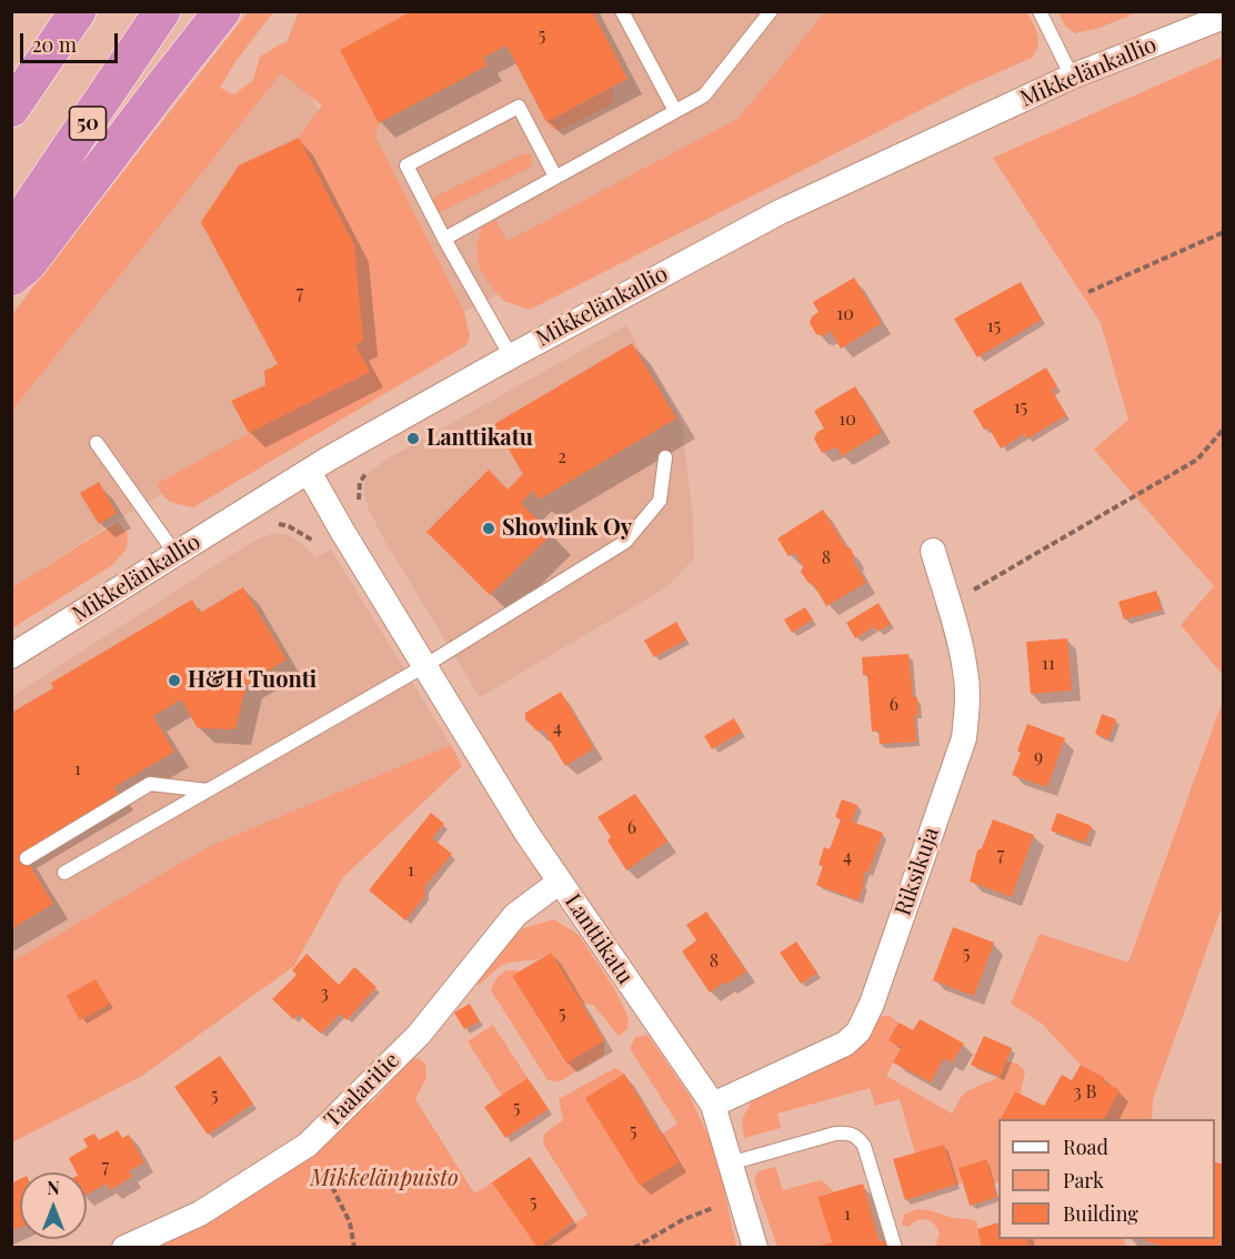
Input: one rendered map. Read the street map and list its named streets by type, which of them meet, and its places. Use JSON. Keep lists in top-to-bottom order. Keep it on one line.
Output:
{"streets":{"highway":["50"],"street":["Mikkelänkallio","Riksikuja","Lanttikatu","Taalaritie"]},"crossings":[["Mikkelänkallio","Lanttikatu"],["Riksikuja","Lanttikatu"],["Lanttikatu","Taalaritie"]],"parks":["Mikkelänpuisto"],"places":["Lanttikatu","Showlink Oy","H&H Tuonti"],"house_numbers":["5","7","10","15","15","10","2","8","11","6","4","9","1","6","7","4","1","5","8","3","5","3 B","5","5","5","7","5","1"],"legend":["Road","Park","Building"],"scale_bar":"20 m","north":"top"}
